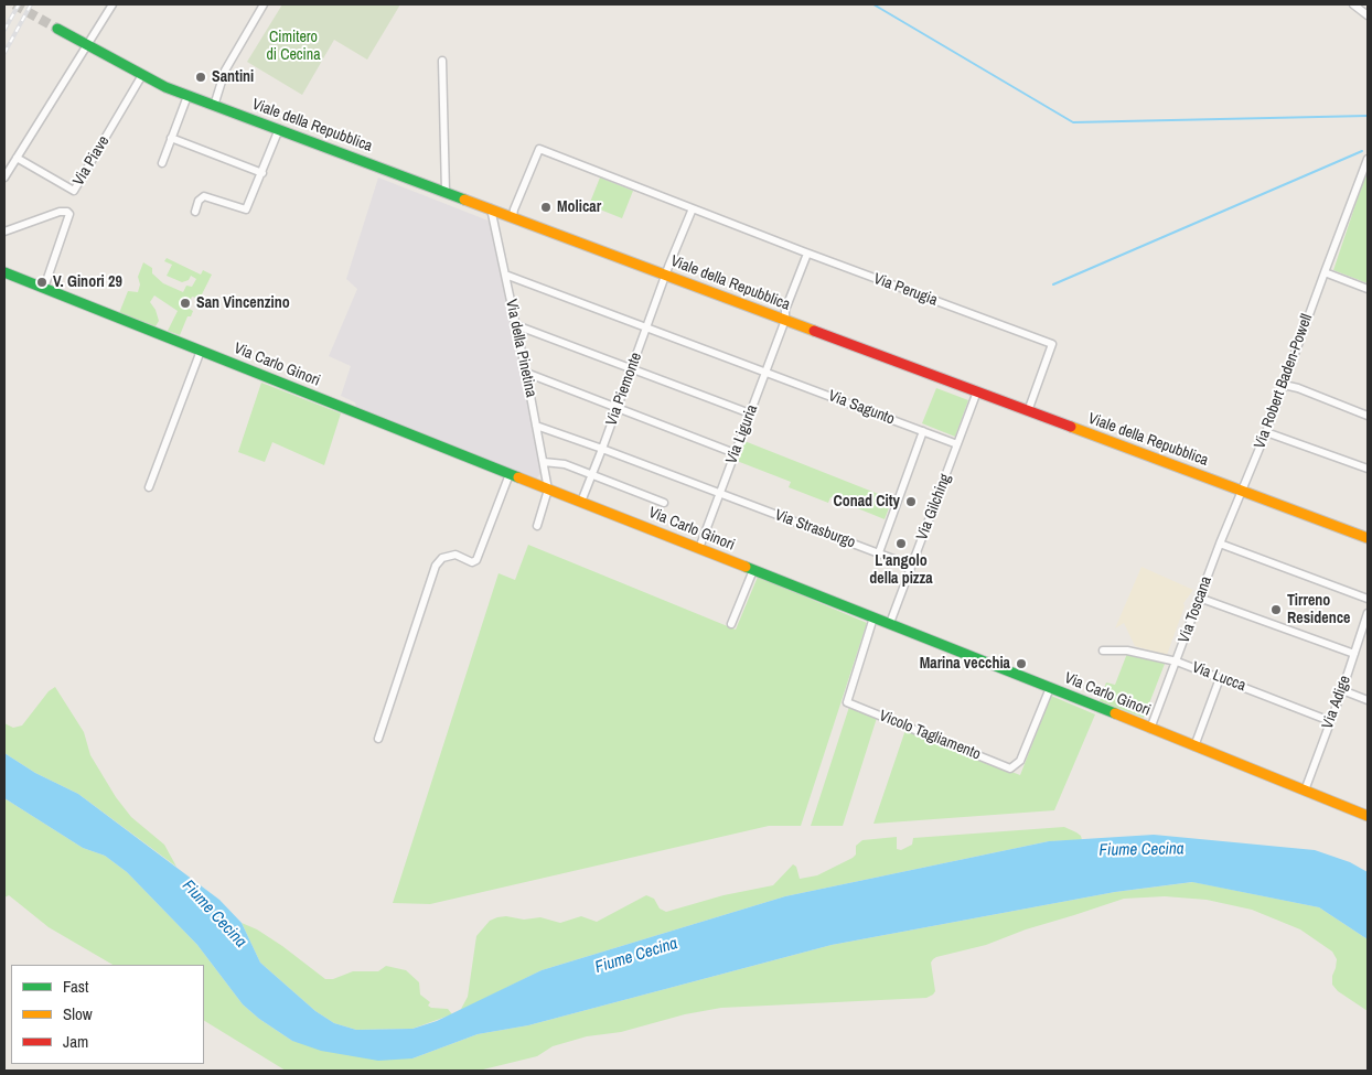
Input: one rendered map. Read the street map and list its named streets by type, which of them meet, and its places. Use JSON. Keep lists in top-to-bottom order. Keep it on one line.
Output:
{"streets":{"street":["Viale della Repubblica","Via Piave","Via Perugia","Via della Pinetina","Via Carlo Ginori","Via Robert Baden-Powell","Via Piemonte","Via Sagunto","Via Liguria","Via Gilching","Via Strasburgo","Via Toscana","Via Lucca","Via Adige","Vicolo Tagliamento"]},"crossings":[["Viale della Repubblica","Via Piave"],["Viale della Repubblica","Via Perugia"],["Viale della Repubblica","Via della Pinetina"],["Viale della Repubblica","Via Robert Baden-Powell"],["Viale della Repubblica","Via Piemonte"],["Viale della Repubblica","Via Liguria"],["Viale della Repubblica","Via Gilching"],["Viale della Repubblica","Via Toscana"],["Via Perugia","Via Piemonte"],["Via Perugia","Via Liguria"],["Via della Pinetina","Via Carlo Ginori"],["Via della Pinetina","Via Sagunto"],["Via della Pinetina","Via Strasburgo"],["Via Carlo Ginori","Via Piemonte"],["Via Carlo Ginori","Via Liguria"],["Via Carlo Ginori","Via Gilching"],["Via Carlo Ginori","Via Toscana"],["Via Carlo Ginori","Via Adige"],["Via Carlo Ginori","Vicolo Tagliamento"],["Via Robert Baden-Powell","Via Toscana"],["Via Piemonte","Via Sagunto"],["Via Piemonte","Via Strasburgo"],["Via Sagunto","Via Liguria"],["Via Sagunto","Via Gilching"],["Via Liguria","Via Strasburgo"],["Via Gilching","Via Strasburgo"],["Via Toscana","Via Lucca"],["Via Lucca","Via Adige"]],"water":["Fiume Cecina"],"parks":["Cimitero di Cecina"],"places":["Santini","Molicar","V. Ginori 29","San Vincenzino","Conad City","L'angolo della pizza","Tirreno Residence","Marina vecchia"],"legend":["Fast","Slow","Jam"]}
